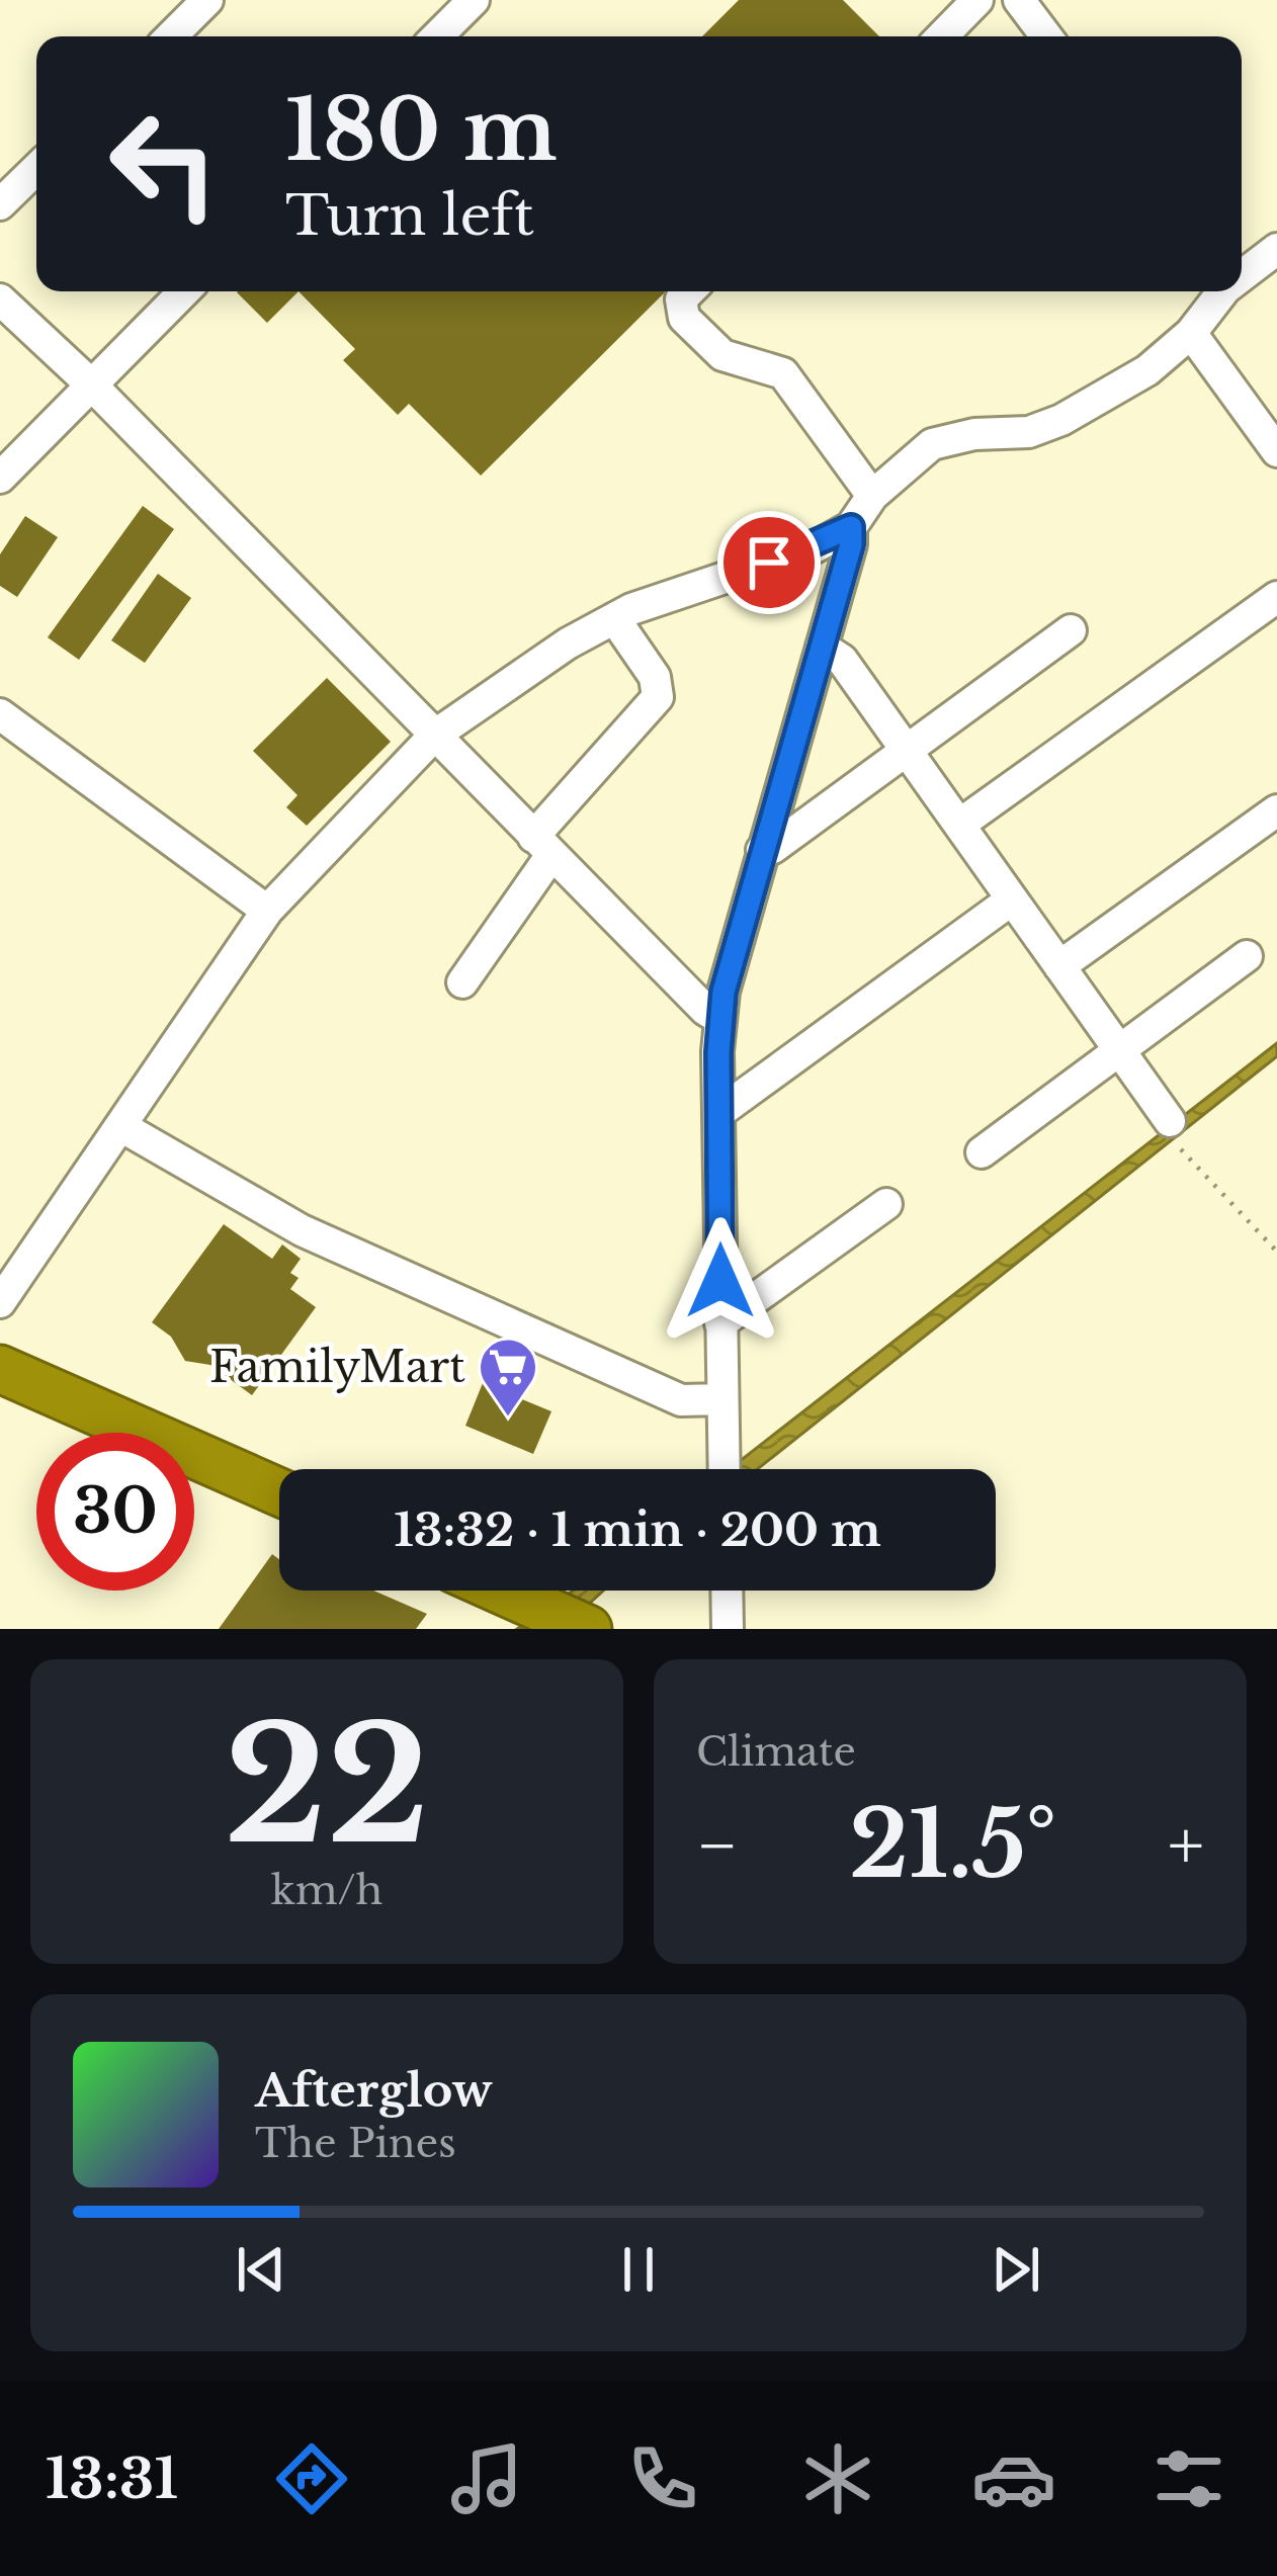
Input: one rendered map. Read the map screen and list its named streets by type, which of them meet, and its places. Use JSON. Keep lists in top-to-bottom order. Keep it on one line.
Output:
{"places":{"supermarket":["FamilyMart"]},"page":{"turn":["180 m","Turn left"],"limit":"30","trip":"13:32 · 1 min · 200 m","tile":[["22","km/h"],"Climate"],"heat":["−","21.5°","+"],"song":["Afterglow","The Pines"],"tabs":"13:31"}}
